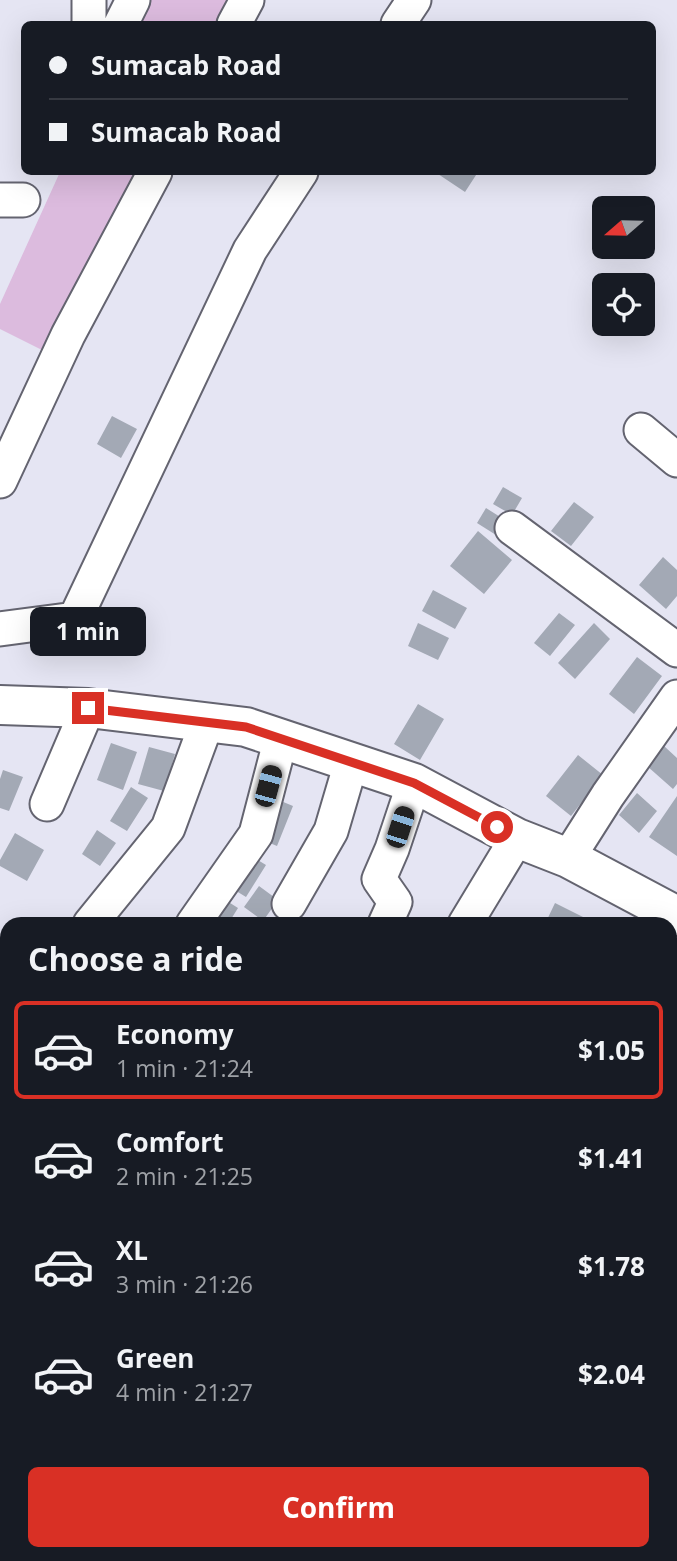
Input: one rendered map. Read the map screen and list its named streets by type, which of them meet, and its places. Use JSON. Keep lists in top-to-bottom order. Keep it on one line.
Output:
{"north":"left","page":{"banner":["Sumacab Road","Sumacab Road"],"bubble":"1 min","heading":"Choose a ride","list":[{"name":"Economy","note":"1 min · 21:24","value":"$1.05"},{"name":"Comfort","note":"2 min · 21:25","value":"$1.41"},{"name":"XL","note":"3 min · 21:26","value":"$1.78"},{"name":"Green","note":"4 min · 21:27","value":"$2.04"}],"buttons":"Confirm"}}
